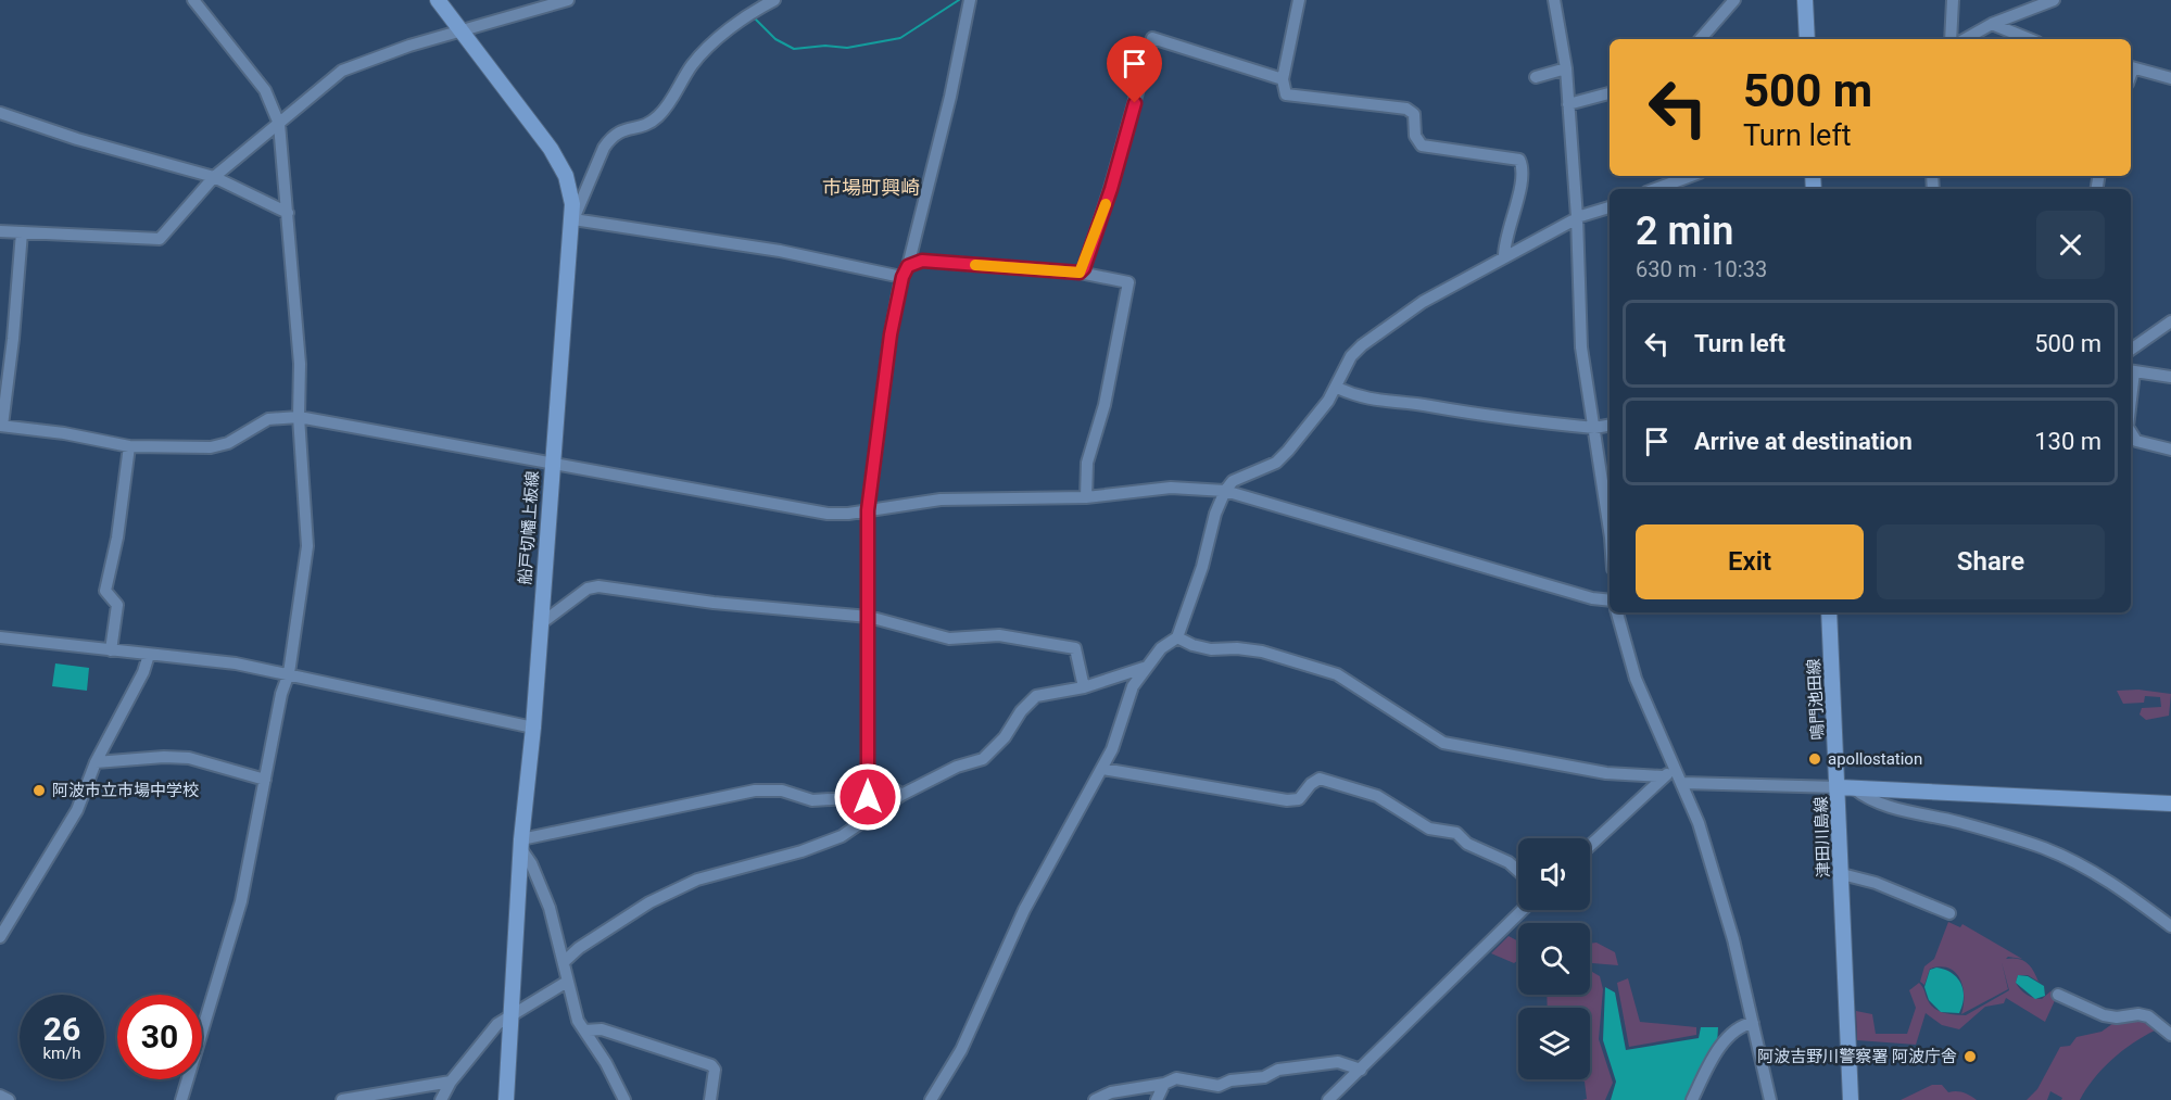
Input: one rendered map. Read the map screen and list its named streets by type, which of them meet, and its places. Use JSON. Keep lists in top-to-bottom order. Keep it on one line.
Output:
{"streets":{"main road":["船戸切幡上板線","鳴門池田線","津田川島線"]},"crossings":[["鳴門池田線","津田川島線"]],"districts":["市場町興崎"],"places":["apollostation","阿波市立市場中学校","阿波吉野川警察署 阿波庁舎"],"page":{"turn":["500 m","Turn left"],"heading":["2 min","630 m · 10:33"],"list":[{"name":"Turn left","value":"500 m"},{"name":"Arrive at destination","value":"130 m"}],"buttons":["Exit","Share"],"speed":"26 km/h","limit":"30"}}
